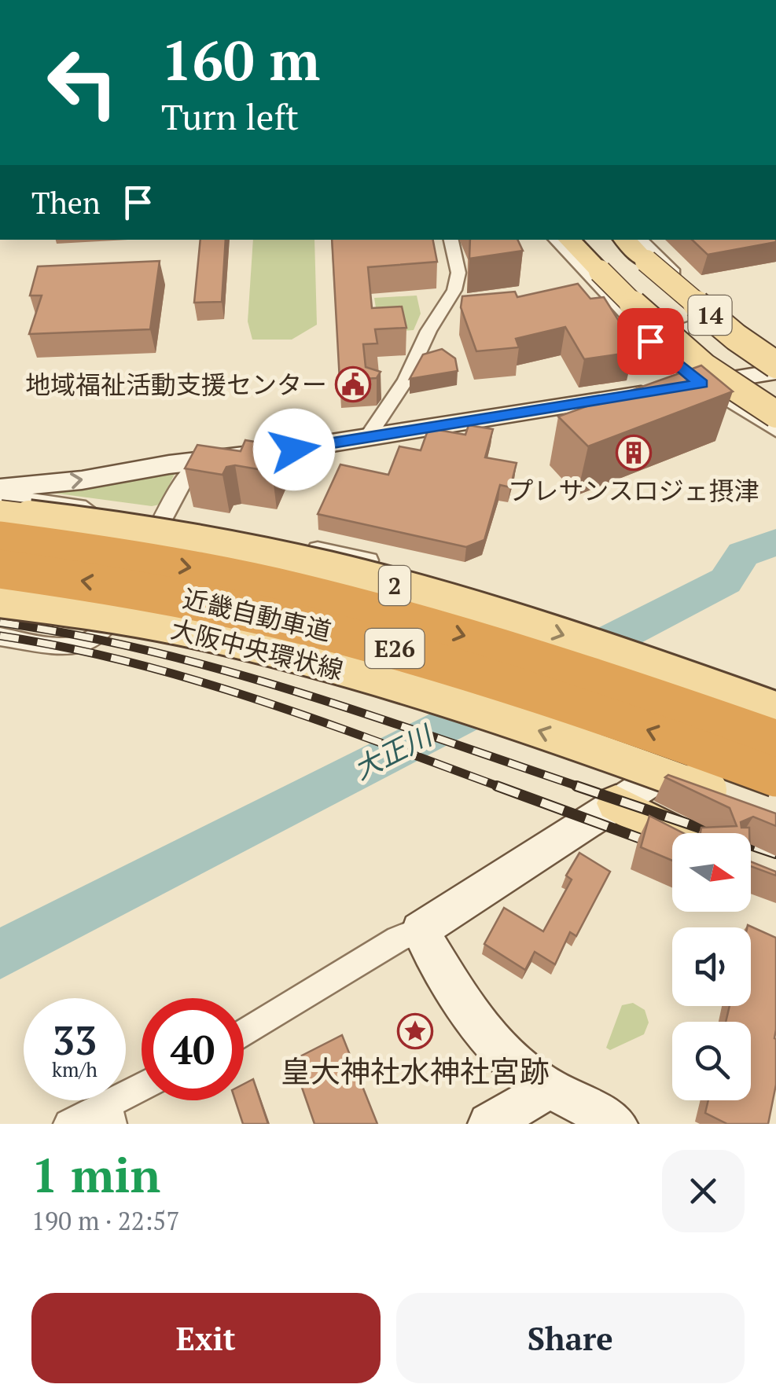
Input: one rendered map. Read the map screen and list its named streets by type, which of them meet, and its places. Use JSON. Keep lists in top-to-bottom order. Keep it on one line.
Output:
{"streets":{"highway":["近畿自動車道","E26"],"main road":["14","2","大阪中央環状線"]},"water":["大正川"],"places":{"public building":["地域福祉活動支援センター"],"building":["プレサンスロジェ摂津"],"place":["皇大神社水神社宮跡"]},"north":"right","page":{"turn":["160 m","Turn left"],"then":"Then","speed":"33 km/h","limit":"40","heading":["1 min","190 m · 22:57"],"buttons":["Exit","Share"]}}
